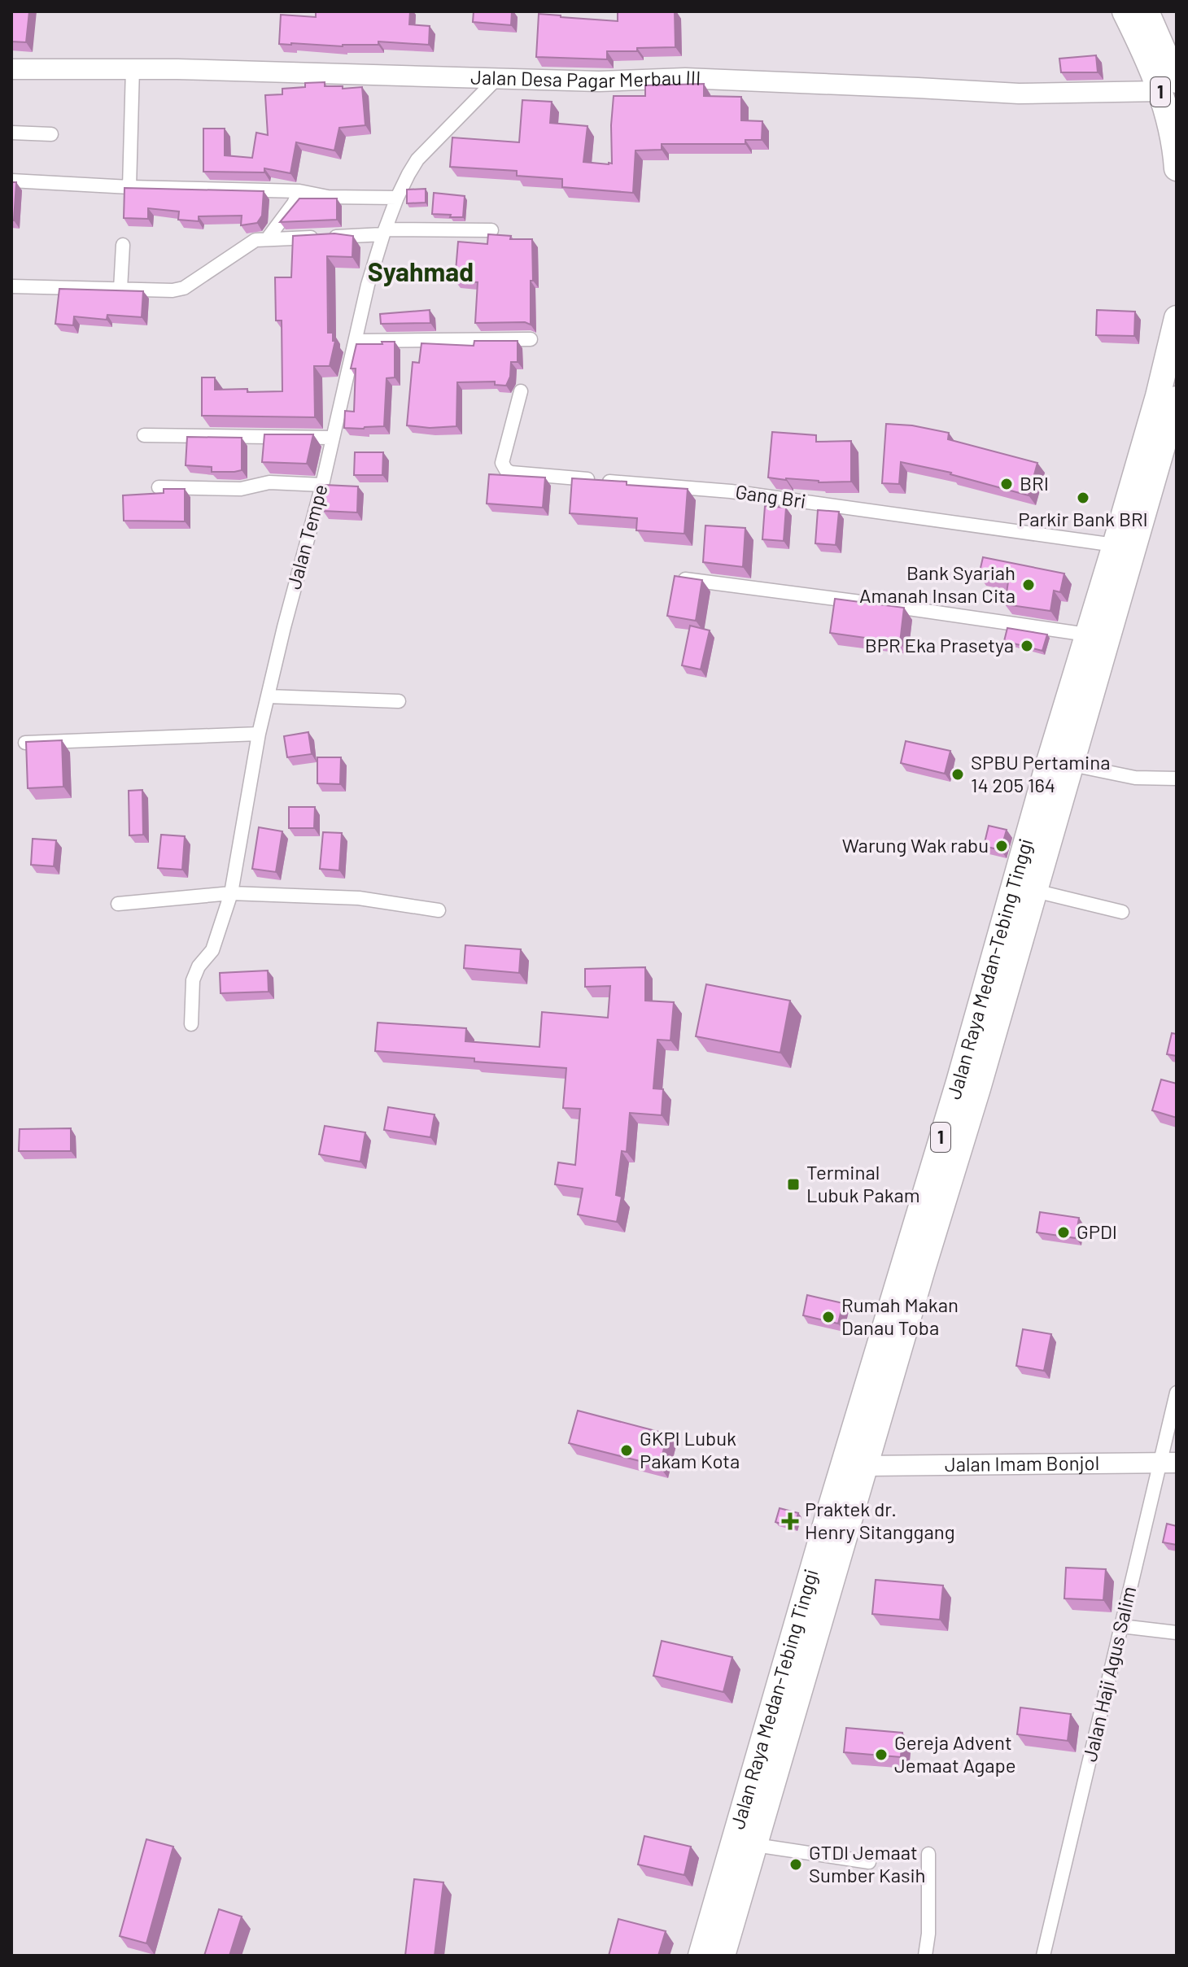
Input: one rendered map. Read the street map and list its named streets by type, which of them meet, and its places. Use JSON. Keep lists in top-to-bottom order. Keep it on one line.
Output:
{"streets":{"highway":["1","Jalan Raya Medan-Tebing Tinggi"],"street":["Jalan Desa Pagar Merbau III","Gang Bri","Jalan Tempe","Jalan Imam Bonjol","Jalan Haji Agus Salim"]},"crossings":[["Jalan Desa Pagar Merbau III","1"],["Jalan Desa Pagar Merbau III","Jalan Tempe"],["Gang Bri","Jalan Raya Medan-Tebing Tinggi"],["Jalan Raya Medan-Tebing Tinggi","Jalan Imam Bonjol"],["Jalan Imam Bonjol","Jalan Haji Agus Salim"]],"districts":["Syahmad"],"places":{"other":["BRI","Parkir Bank BRI","Bank Syariah Amanah Insan Cita","BPR Eka Prasetya","SPBU Pertamina 14 205 164","Warung Wak rabu","GPDI","Rumah Makan Danau Toba","GKPI Lubuk Pakam Kota","Gereja Advent Jemaat Agape","GTDI Jemaat Sumber Kasih"],"transit":["Terminal Lubuk Pakam"],"health":["Praktek dr. Henry Sitanggang"]}}
